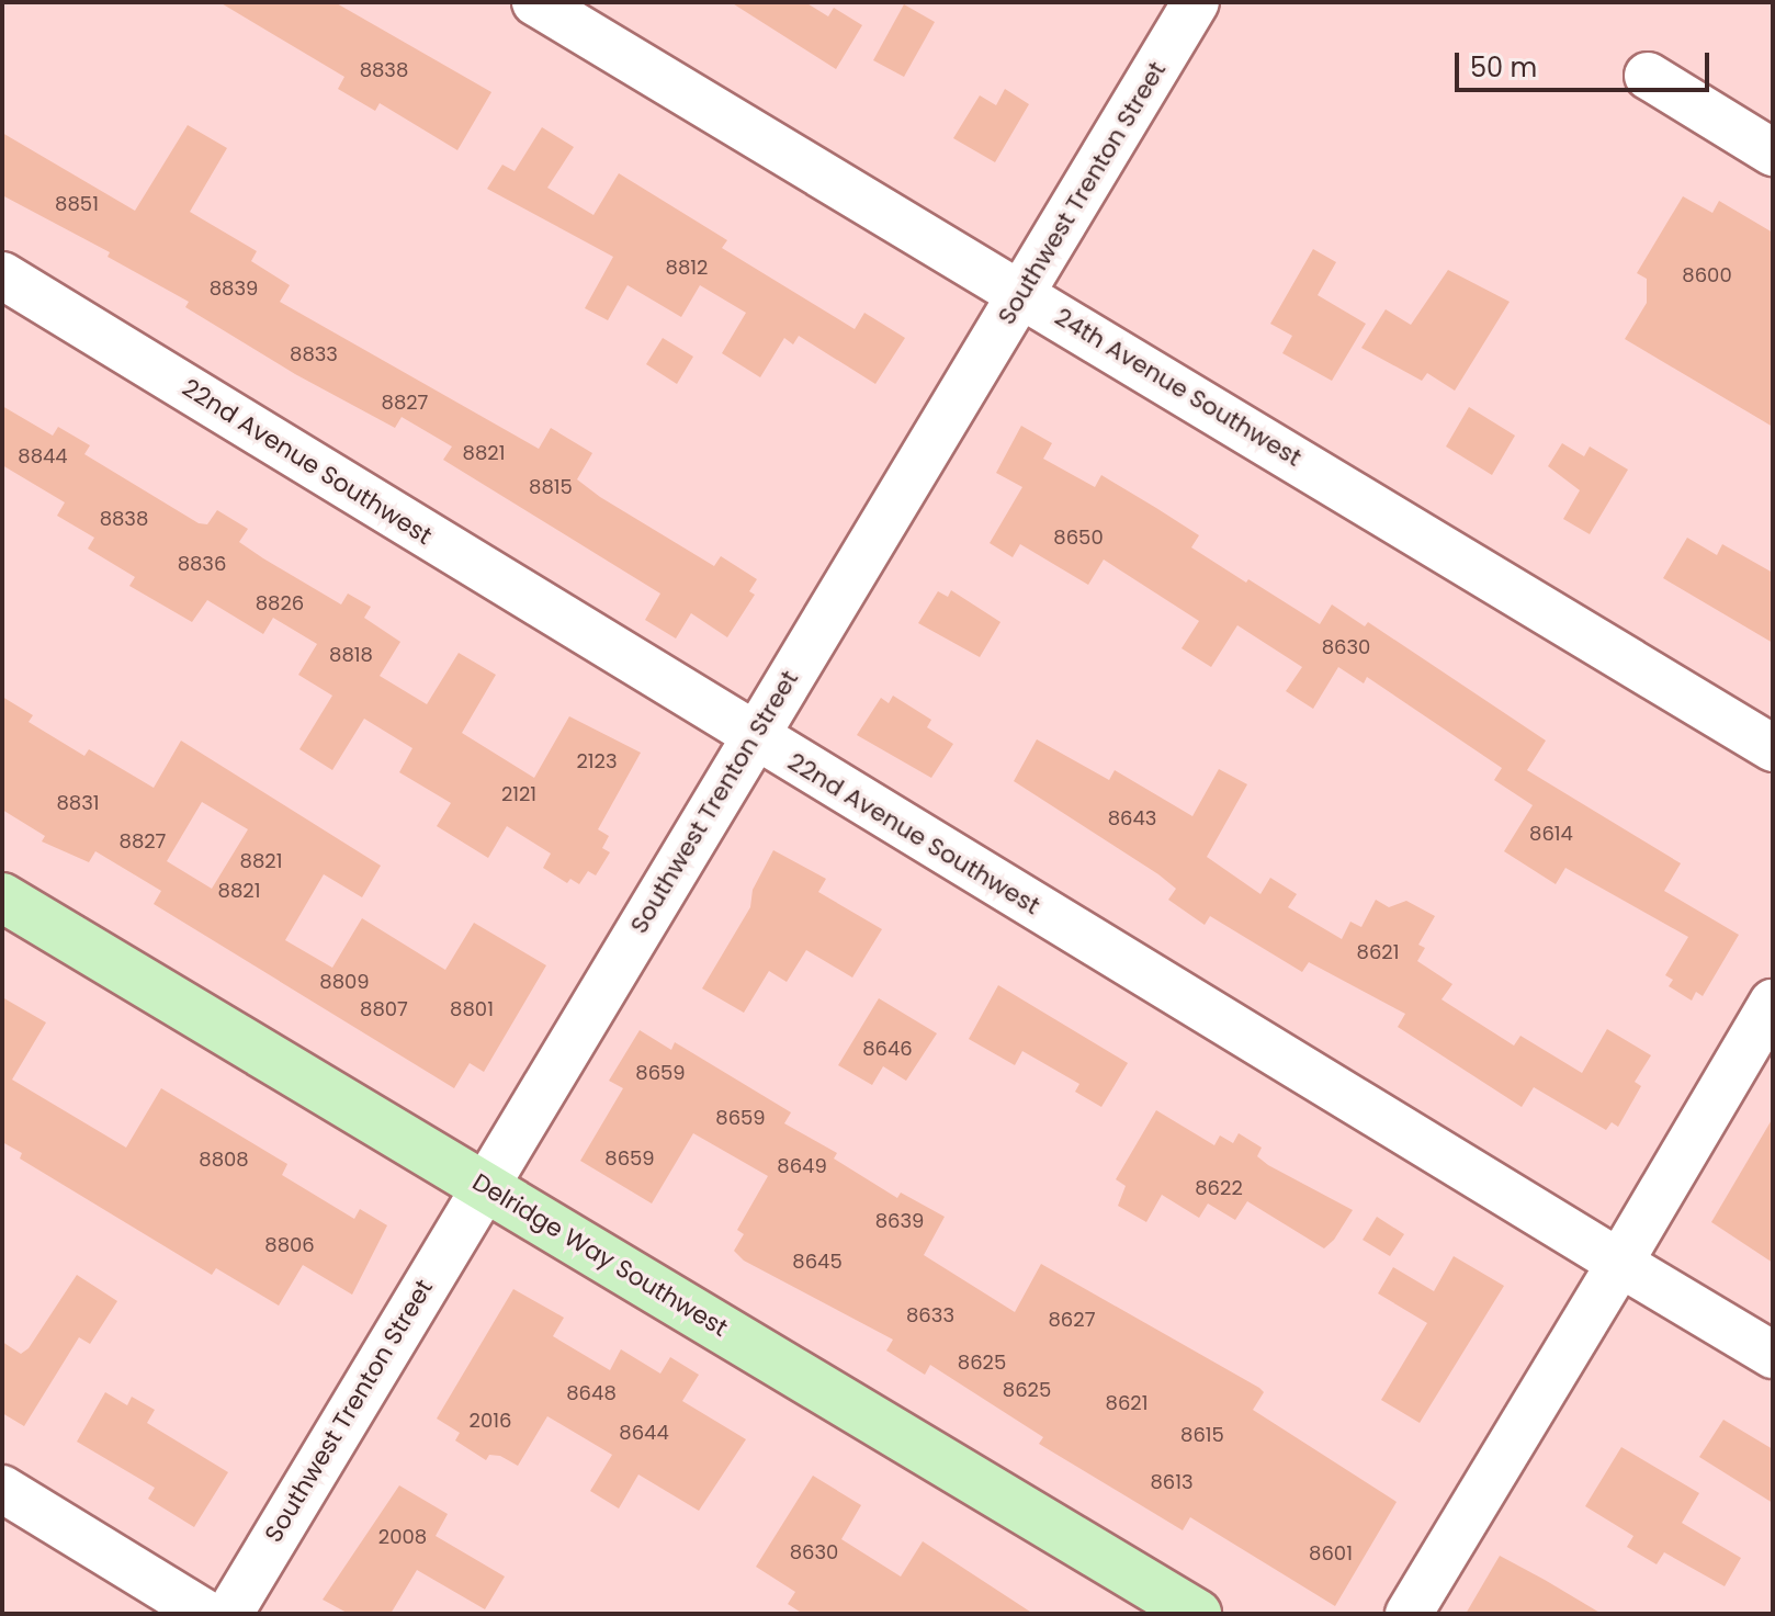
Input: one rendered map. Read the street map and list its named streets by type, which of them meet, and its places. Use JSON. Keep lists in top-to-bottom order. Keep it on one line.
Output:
{"streets":{"main road":["Delridge Way Southwest"],"street":["Southwest Trenton Street","24th Avenue Southwest","22nd Avenue Southwest"]},"crossings":[["Southwest Trenton Street","24th Avenue Southwest"],["Southwest Trenton Street","22nd Avenue Southwest"],["Southwest Trenton Street","Delridge Way Southwest"]],"house_numbers":["8838","8851","8812","8600","8839","8833","8827","8821","8844","8815","8838","8650","8836","8826","8630","8818","2123","2121","8831","8643","8614","8827","8821","8821","8621","8809","8807","8801","8646","8659","8659","8659","8808","8649","8622","8639","8806","8645","8633","8627","8625","8625","8648","8621","2016","8644","8615","8613","2008","8630","8601"],"scale_bar":"50 m"}
